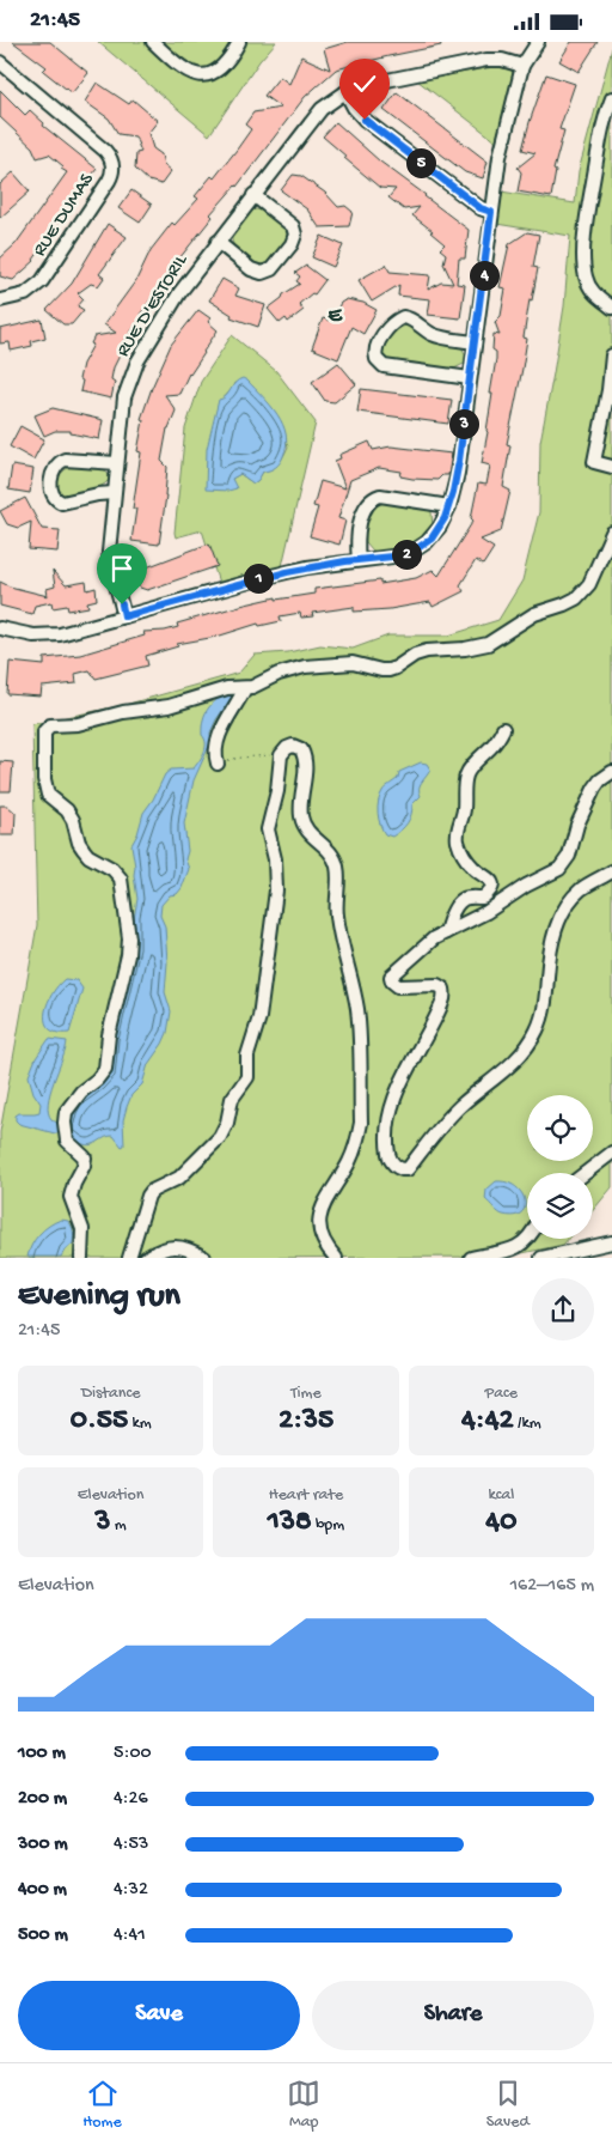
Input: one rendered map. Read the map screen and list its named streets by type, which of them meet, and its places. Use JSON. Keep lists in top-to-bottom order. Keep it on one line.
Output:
{"streets":{"street":["RUE DUMAS","RUE D'ESTORIL"]},"districts":["E"],"page":{"status":"21:45","pins":["5","4","3","2","1"],"heading":["Evening run","21:45"],"stats":[["Distance","0.55 km"],["Time","2:35"],["Pace","4:42 /km"],["Elevation","3 m"],["Heart rate","138 bpm"],["kcal","40"]],"chart":["Elevation","162–165 m"],"list":[{"name":"100 m","note":"5:00"},{"name":"200 m","note":"4:26"},{"name":"300 m","note":"4:53"},{"name":"400 m","note":"4:32"},{"name":"500 m","note":"4:41"}],"buttons":["Save","Share"],"tabs":["Home","Map","Saved"]}}
